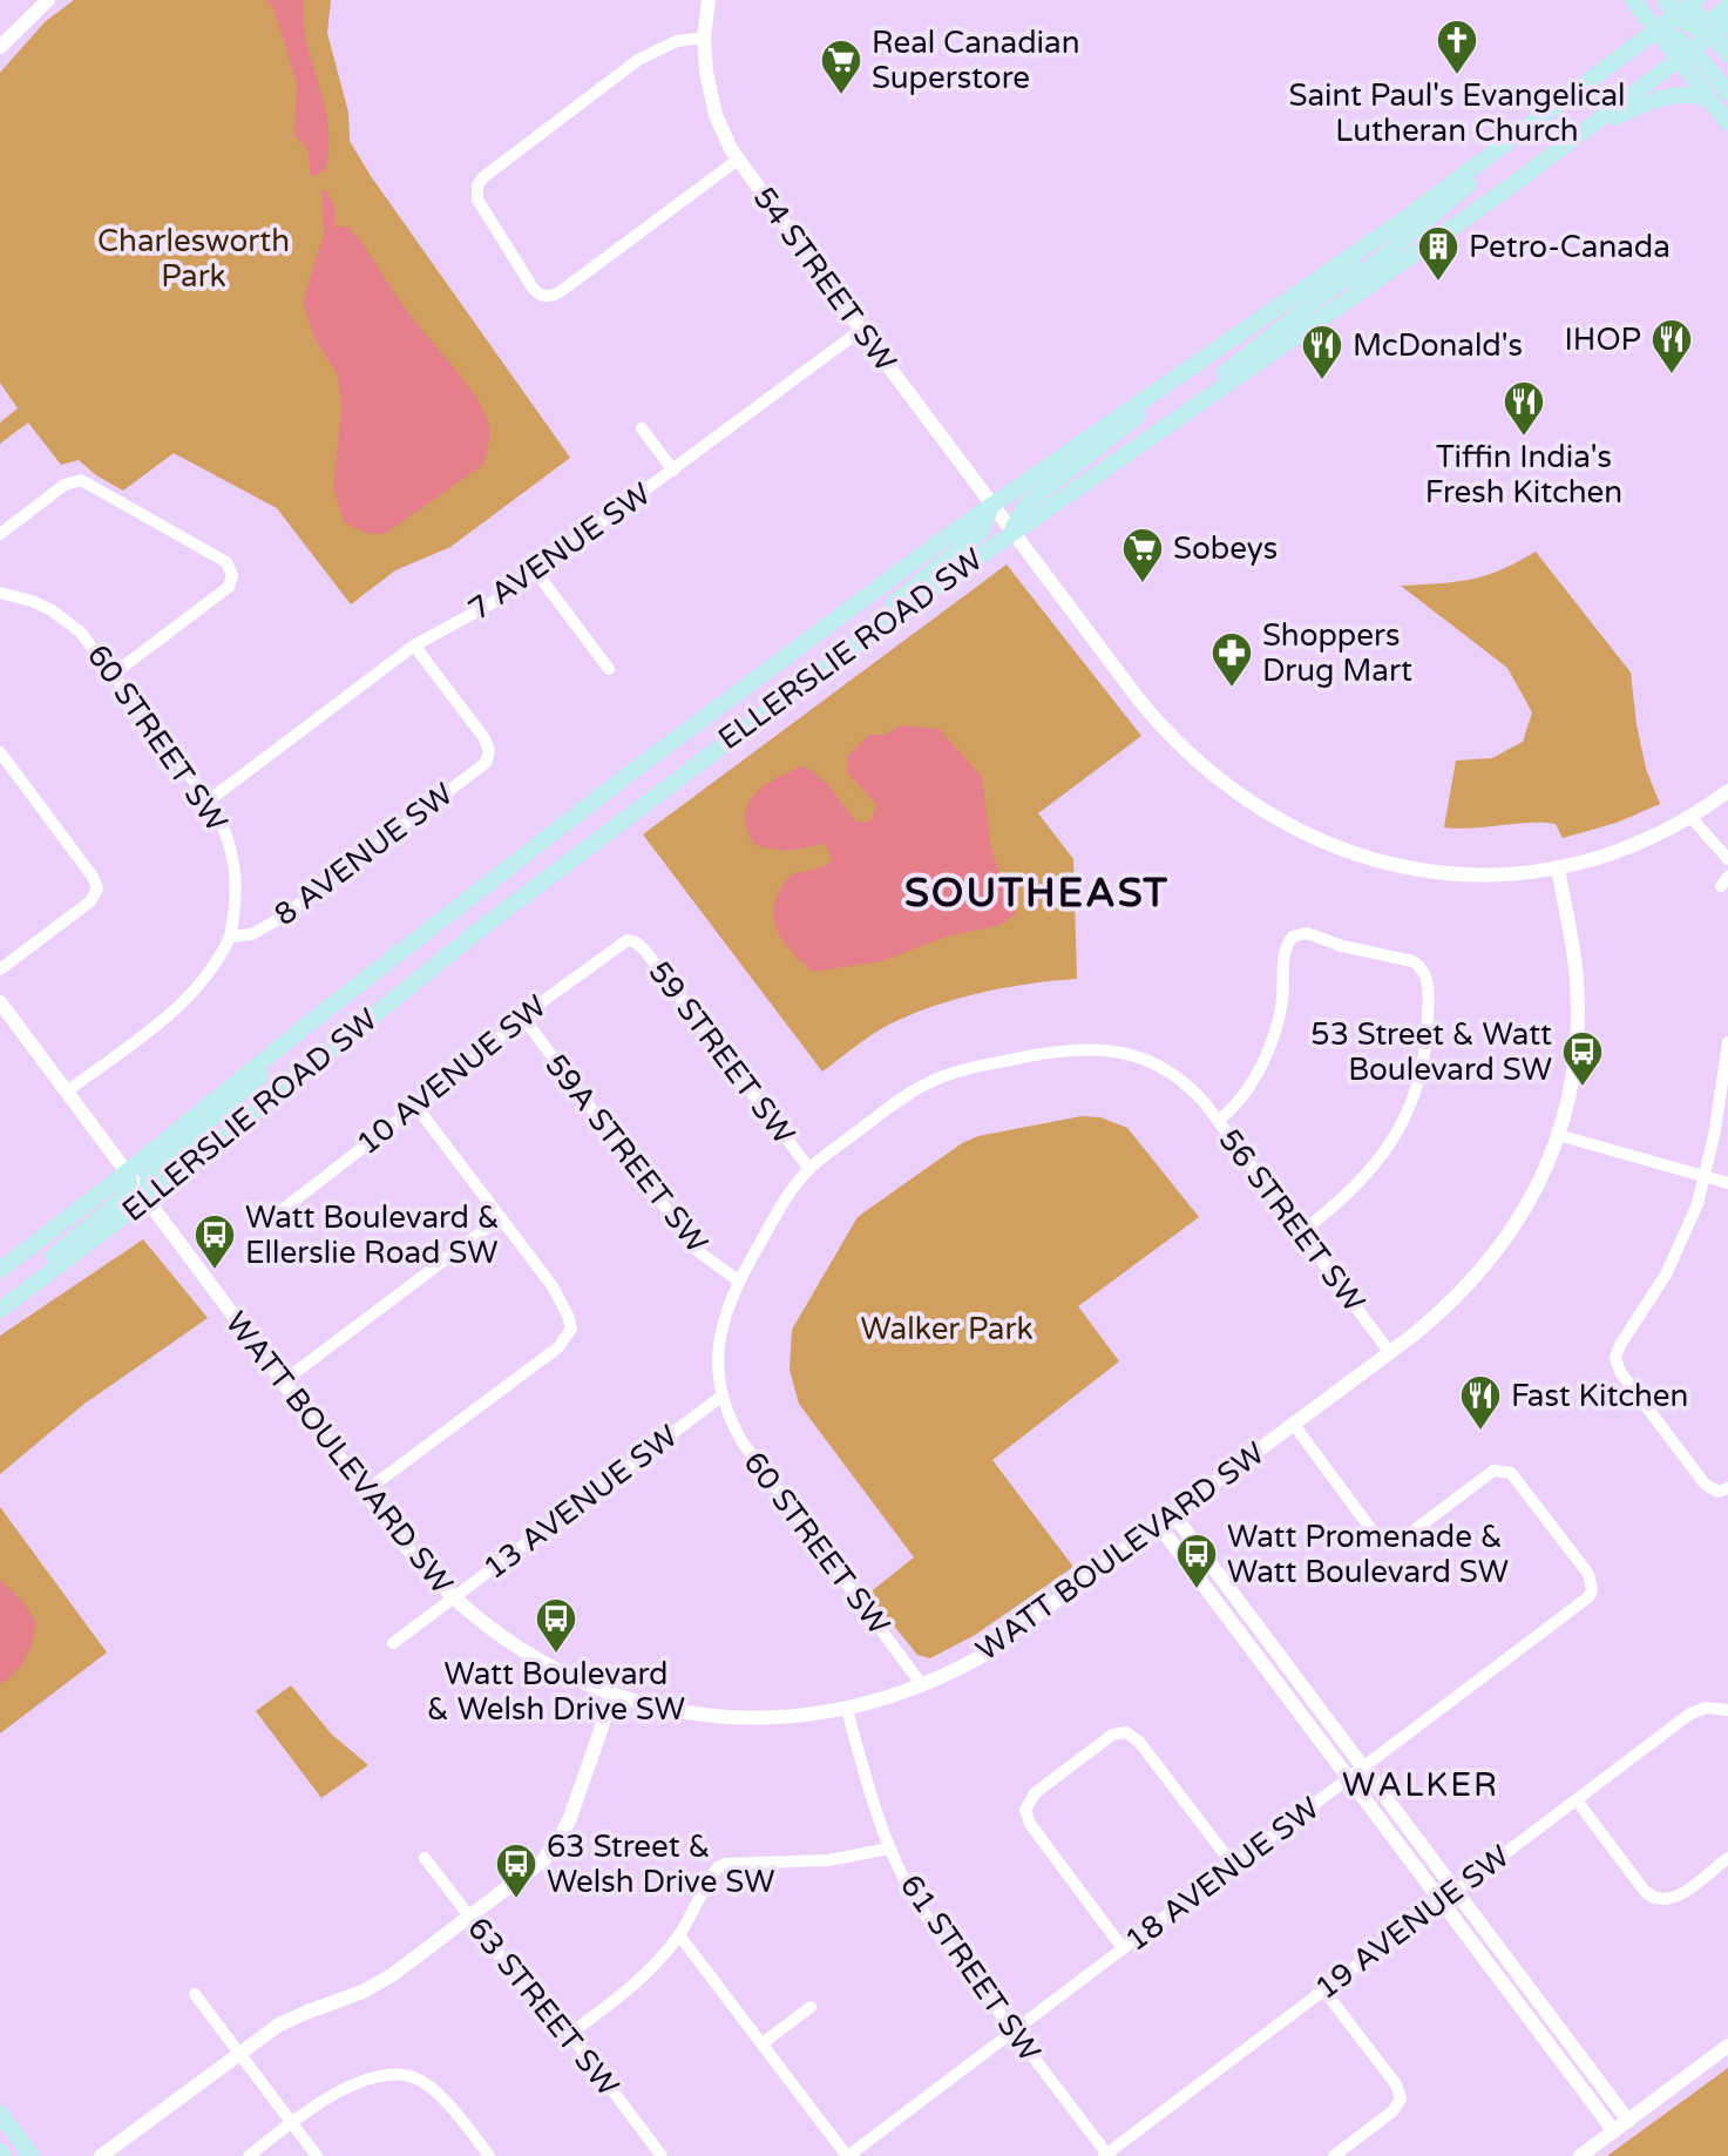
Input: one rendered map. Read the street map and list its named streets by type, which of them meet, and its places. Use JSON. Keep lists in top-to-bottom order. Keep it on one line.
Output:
{"streets":{"main road":["ELLERSLIE ROAD SW"],"street":["54 STREET SW","7 AVENUE SW","60 STREET SW","8 AVENUE SW","59 STREET SW","10 AVENUE SW","59A STREET SW","56 STREET SW","WATT BOULEVARD SW","13 AVENUE SW","18 AVENUE SW","19 AVENUE SW","61 STREET SW","63 STREET SW"]},"crossings":[["54 STREET SW","7 AVENUE SW"],["54 STREET SW","ELLERSLIE ROAD SW"],["54 STREET SW","WATT BOULEVARD SW"],["7 AVENUE SW","60 STREET SW"],["7 AVENUE SW","8 AVENUE SW"],["ELLERSLIE ROAD SW","WATT BOULEVARD SW"],["60 STREET SW","8 AVENUE SW"],["60 STREET SW","59 STREET SW"],["60 STREET SW","59A STREET SW"],["60 STREET SW","56 STREET SW"],["60 STREET SW","WATT BOULEVARD SW"],["60 STREET SW","13 AVENUE SW"],["59 STREET SW","10 AVENUE SW"],["59 STREET SW","56 STREET SW"],["10 AVENUE SW","59A STREET SW"],["56 STREET SW","WATT BOULEVARD SW"],["WATT BOULEVARD SW","13 AVENUE SW"],["WATT BOULEVARD SW","18 AVENUE SW"],["WATT BOULEVARD SW","61 STREET SW"],["18 AVENUE SW","61 STREET SW"],["19 AVENUE SW","61 STREET SW"]],"districts":["SOUTHEAST","WALKER"],"parks":["Charlesworth Park","Walker Park"],"places":{"church":["Saint Paul's Evangelical Lutheran Church"],"supermarket":["Real Canadian Superstore","Sobeys"],"building":["Petro-Canada"],"restaurant":["IHOP","McDonald's","Tiffin India's Fresh Kitchen","Fast Kitchen"],"pharmacy":["Shoppers Drug Mart"],"bus stop":["53 Street & Watt Boulevard SW","Watt Boulevard & Ellerslie Road SW","Watt Promenade & Watt Boulevard SW","Watt Boulevard & Welsh Drive SW","63 Street & Welsh Drive SW"]}}
